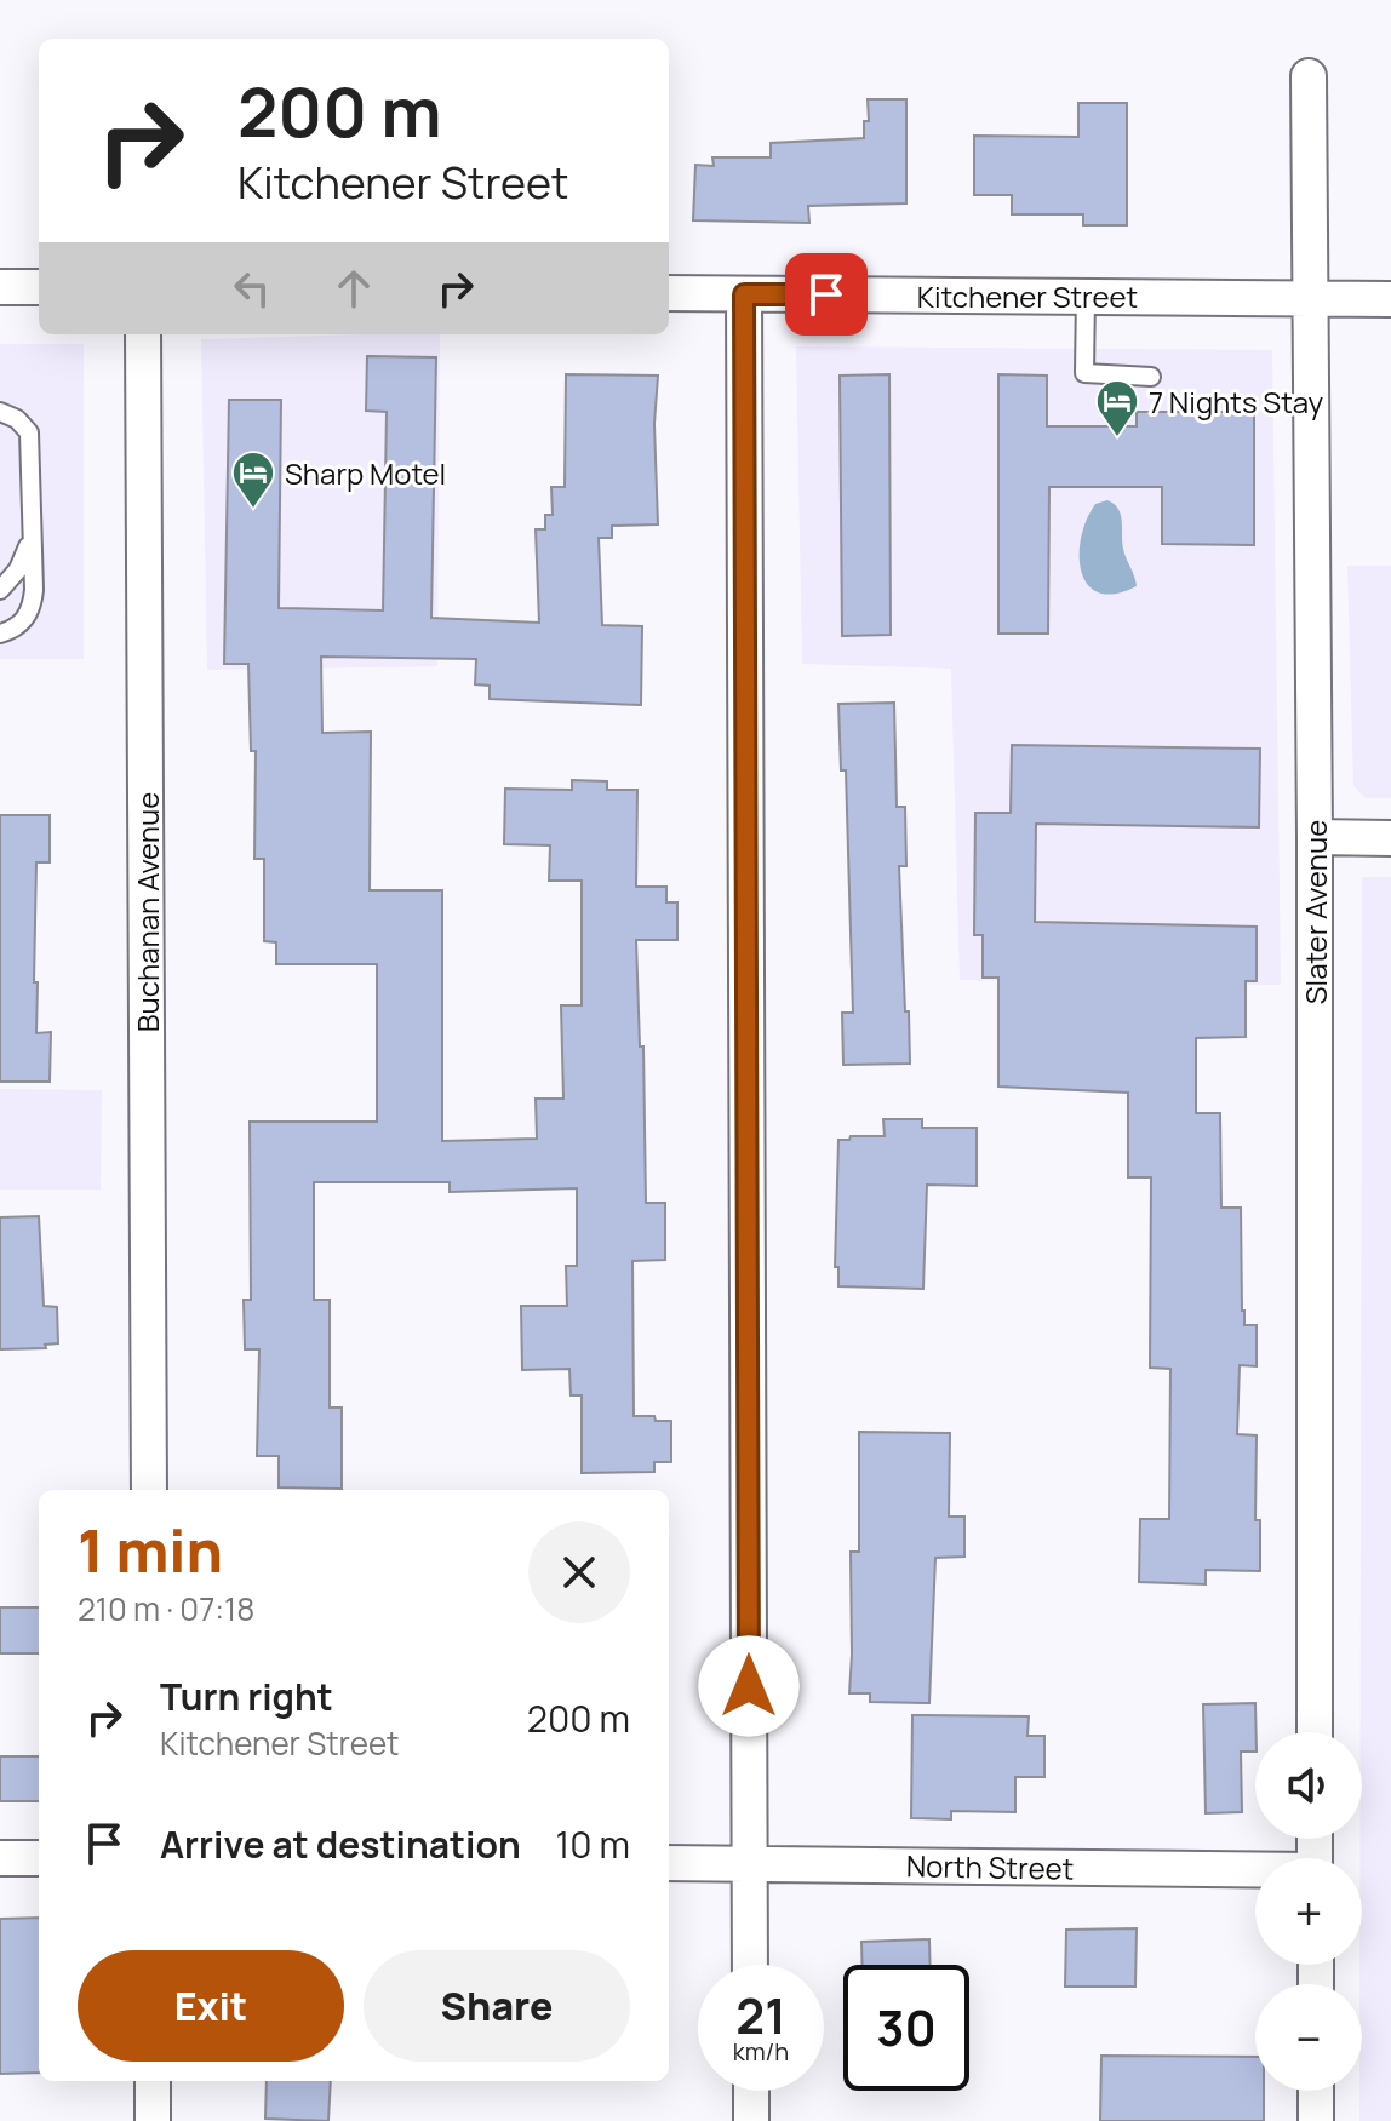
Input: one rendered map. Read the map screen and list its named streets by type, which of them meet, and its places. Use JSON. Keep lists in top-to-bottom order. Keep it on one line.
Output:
{"streets":{"street":["Kitchener Street","Buchanan Avenue","Slater Avenue","North Street"]},"crossings":[["Kitchener Street","Slater Avenue"]],"places":{"hotel":["7 Nights Stay","Sharp Motel"]},"page":{"turn":["200 m","Kitchener Street"],"heading":["1 min","210 m · 07:18"],"list":[{"name":"Turn right","note":"Kitchener Street","value":"200 m"},{"name":"Arrive at destination","value":"10 m"}],"map_buttons":["+","−"],"buttons":["Exit","Share"],"speed":"21 km/h","limit":"30"}}
